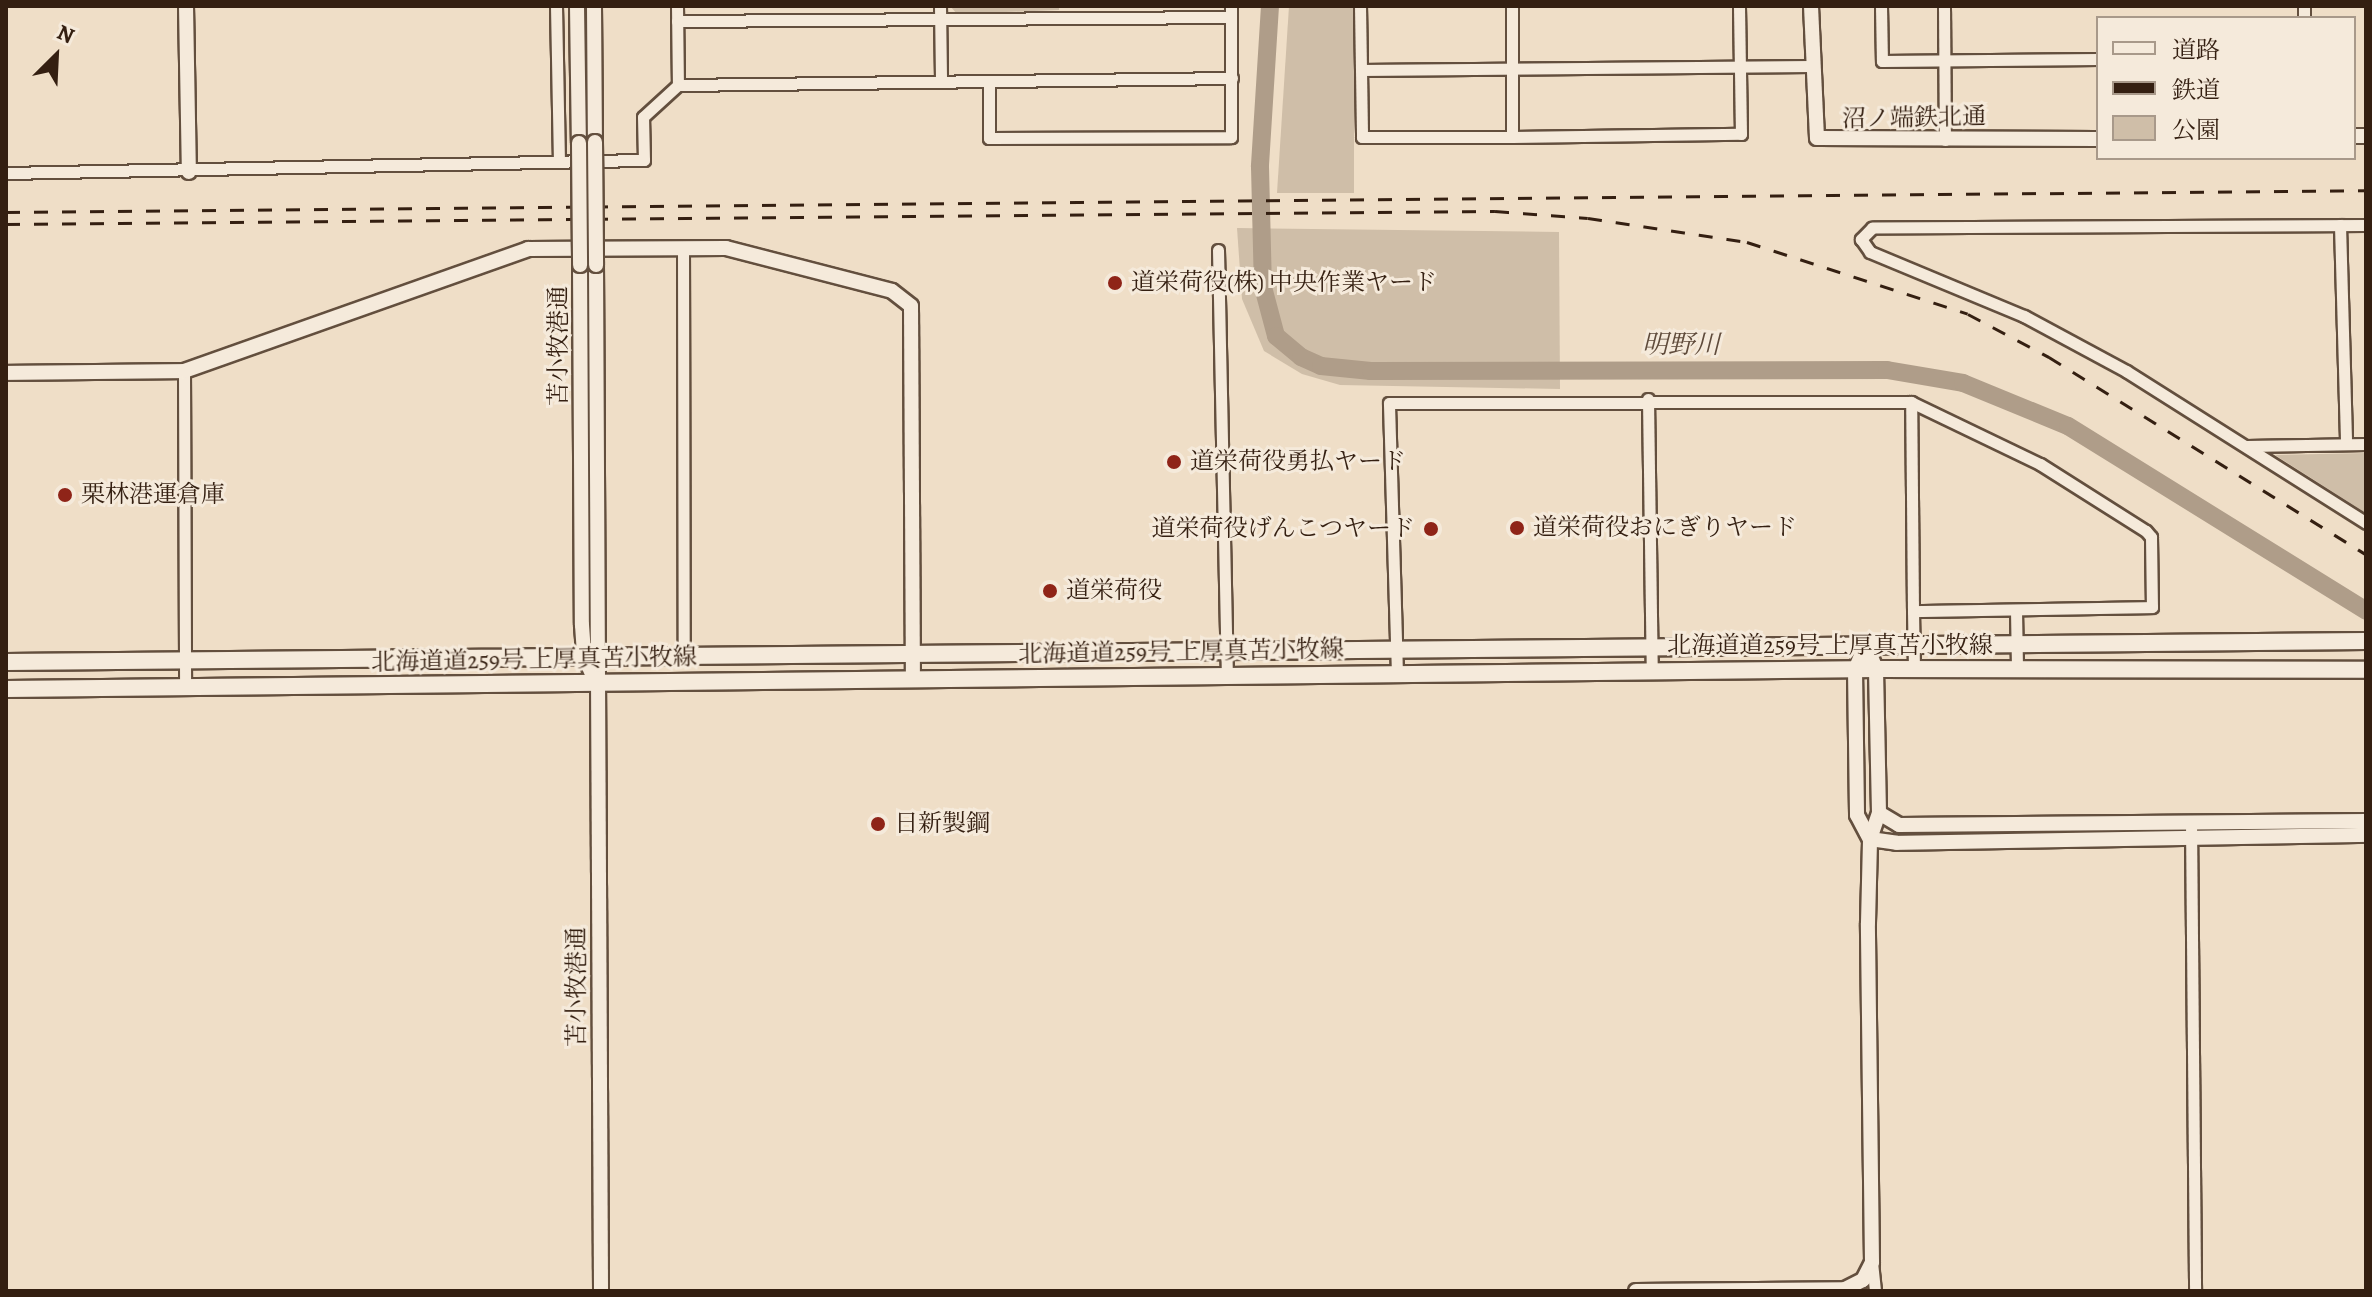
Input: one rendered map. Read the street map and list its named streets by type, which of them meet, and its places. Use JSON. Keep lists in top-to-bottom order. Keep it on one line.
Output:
{"streets":{"main road":["北海道道259号 上厚真苫小牧線"],"street":["沼ノ端鉄北通","苫小牧港通"]},"crossings":[["苫小牧港通","北海道道259号 上厚真苫小牧線"]],"water":["明野川"],"places":["道栄荷役(株) 中央作業ヤード","道栄荷役勇払ヤード","栗林港運倉庫","道栄荷役おにぎりヤード","道栄荷役げんこつヤード","道栄荷役","日新製鋼"],"legend":["道路","鉄道","公園"],"north":"top right"}
